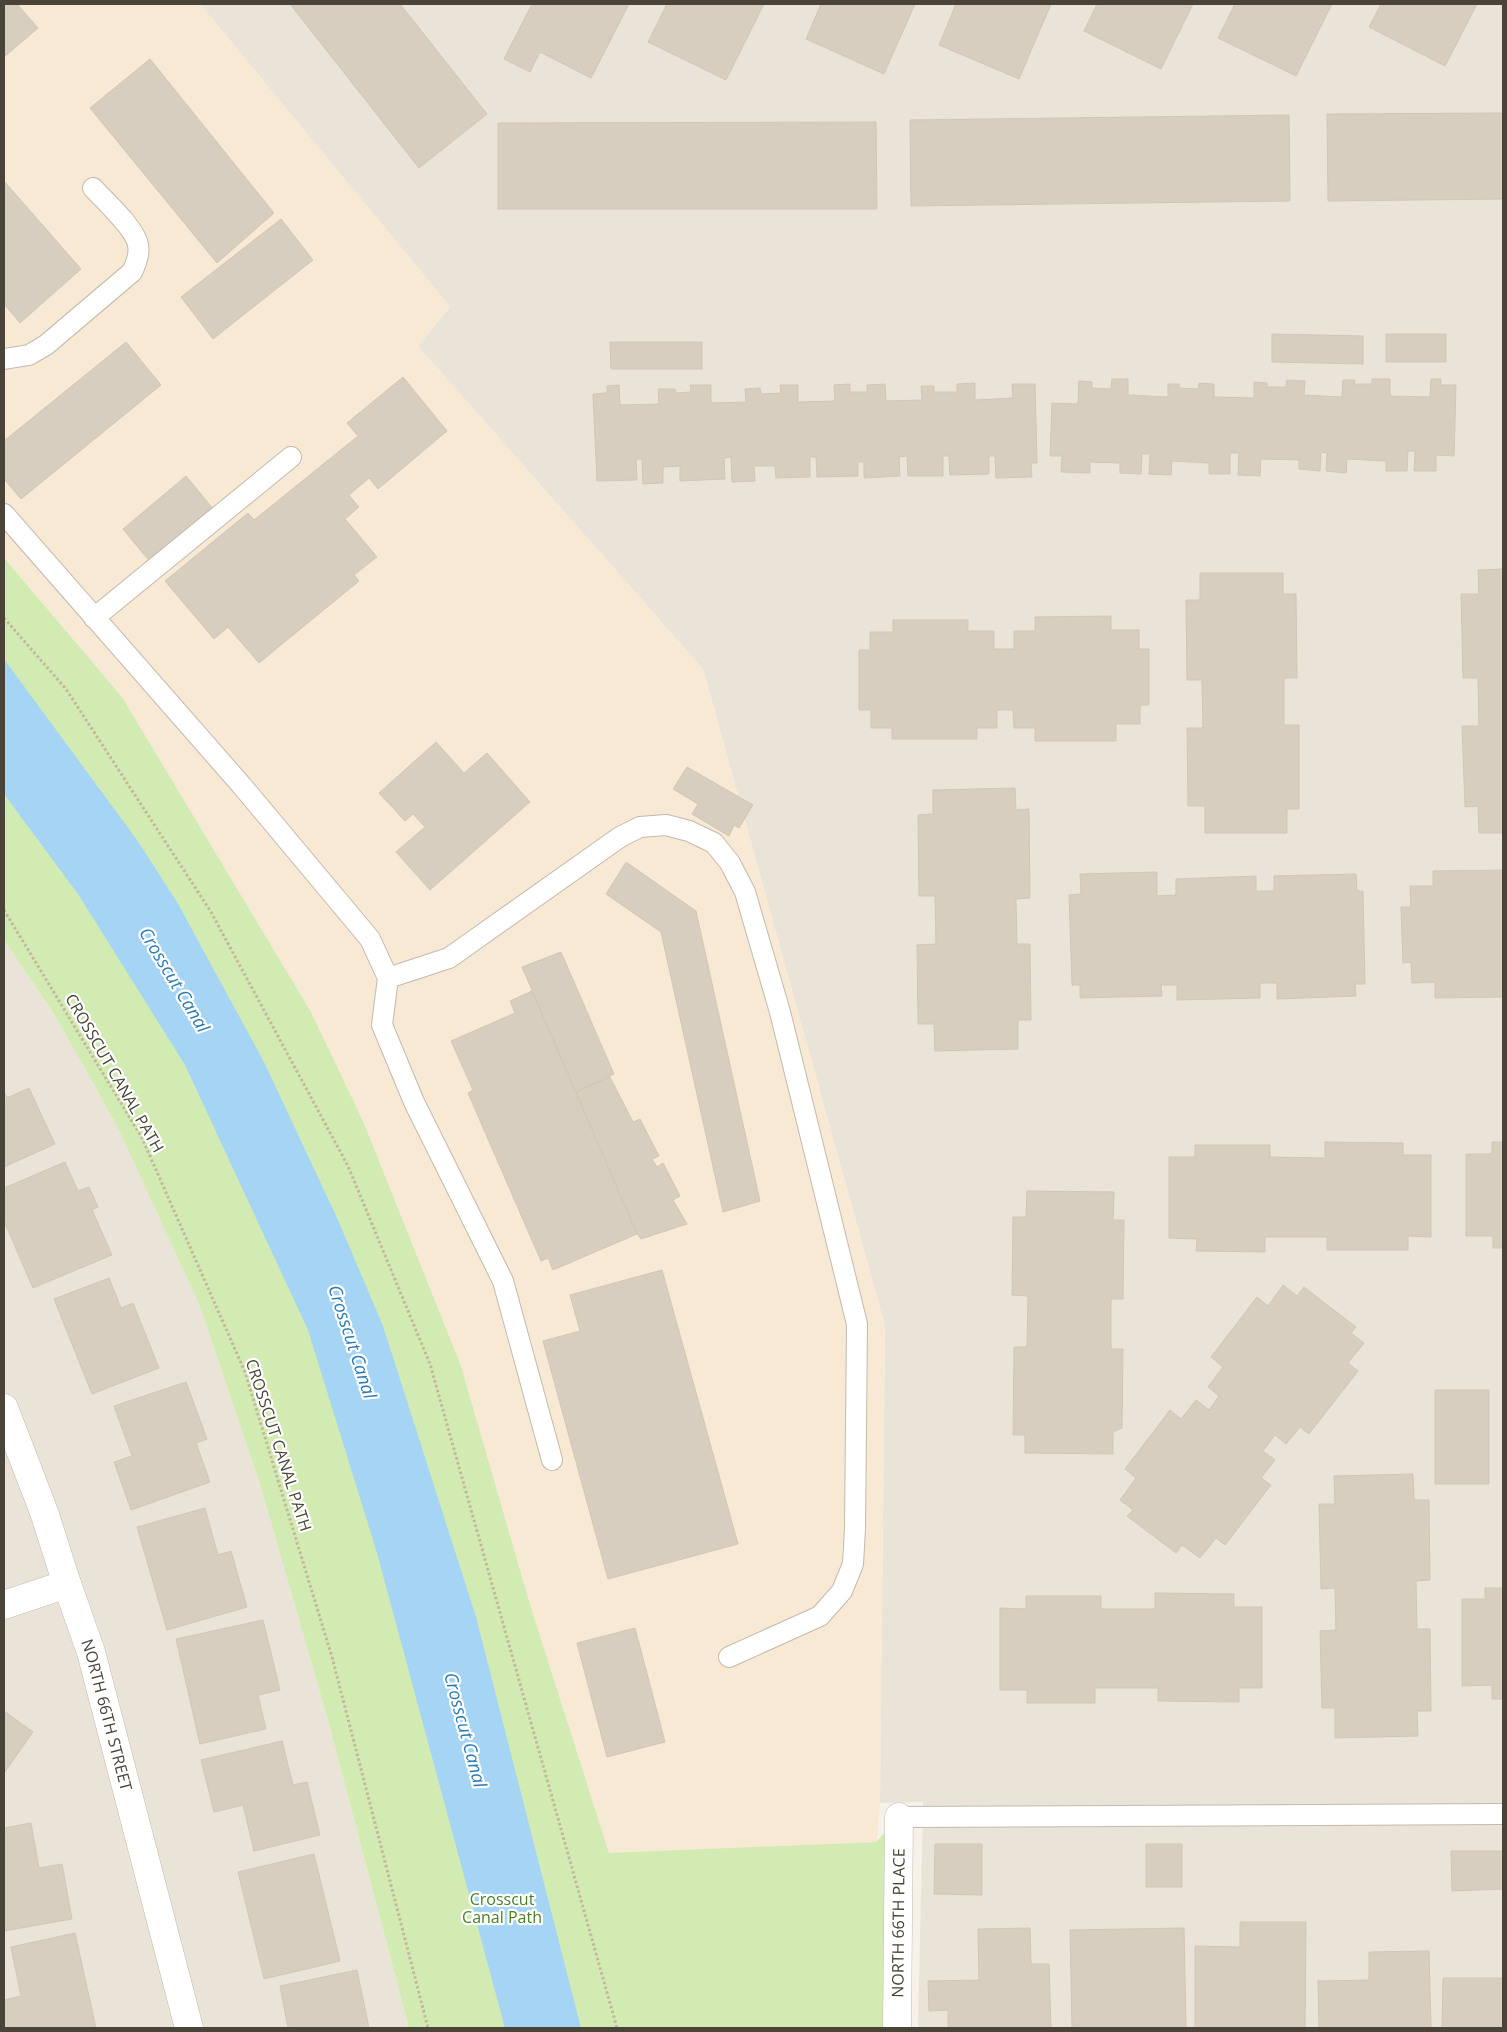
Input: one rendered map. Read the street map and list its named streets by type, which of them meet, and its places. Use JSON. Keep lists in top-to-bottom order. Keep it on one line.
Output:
{"streets":{"street":["NORTH 66TH STREET","NORTH 66TH PLACE"],"path":["CROSSCUT CANAL PATH"]},"water":["Crosscut Canal"],"parks":["Crosscut Canal Path"]}
